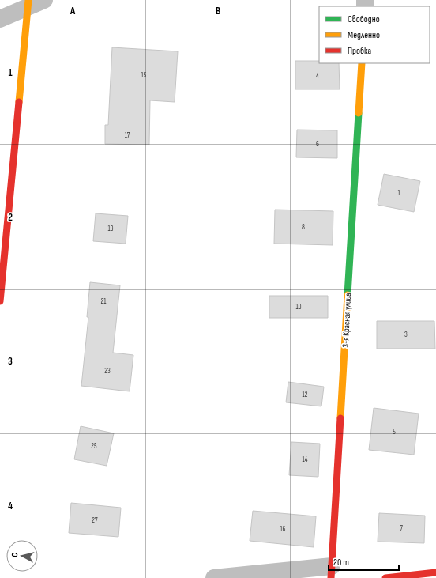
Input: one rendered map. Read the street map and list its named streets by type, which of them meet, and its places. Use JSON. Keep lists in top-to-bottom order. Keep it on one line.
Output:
{"streets":{"street":["3-я Красная улица"]},"house_numbers":["15","4","17","6","1","8","19","21","10","3","23","12","5","25","14","27","7","16"],"legend":["Свободно","Медленно","Пробка"],"scale_bar":"20 m","north":"left","grid":{"columns":["A","B"],"rows":["1","2","3","4"]}}
